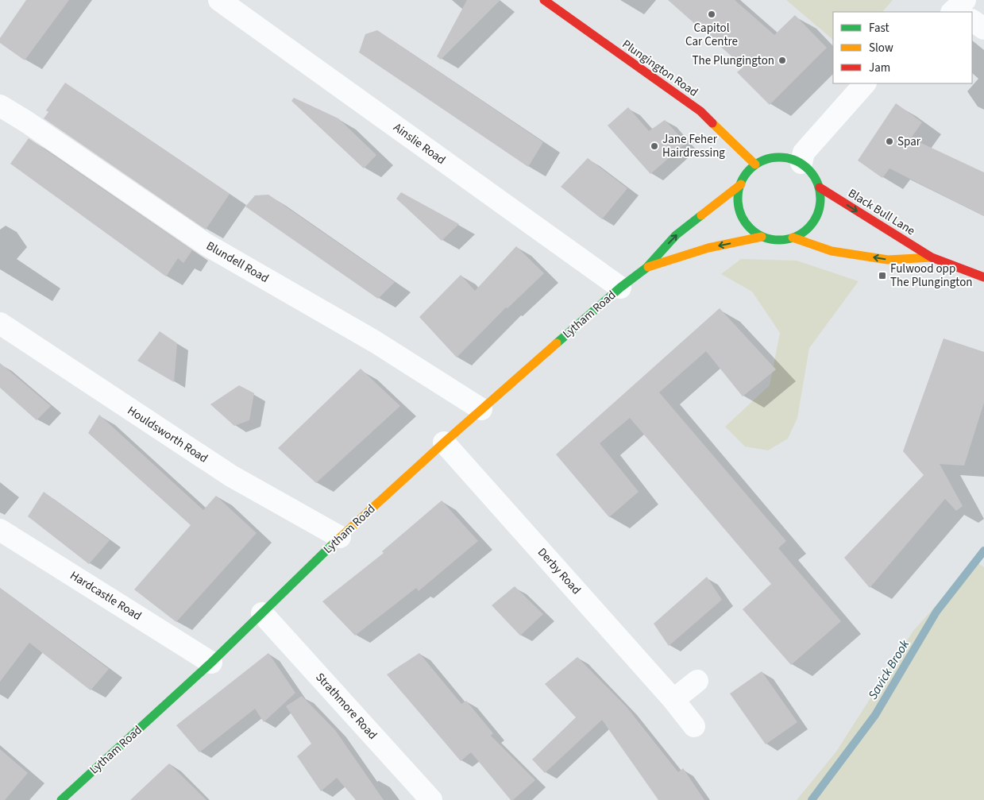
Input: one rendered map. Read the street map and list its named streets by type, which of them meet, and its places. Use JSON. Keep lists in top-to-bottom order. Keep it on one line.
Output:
{"streets":{"street":["Plungington Road","Ainslie Road","Black Bull Lane","Blundell Road","Lytham Road","Houldsworth Road","Derby Road","Hardcastle Road","Strathmore Road"]},"crossings":[["Plungington Road","Black Bull Lane"],["Plungington Road","Lytham Road"],["Ainslie Road","Lytham Road"],["Black Bull Lane","Lytham Road"],["Blundell Road","Lytham Road"],["Lytham Road","Houldsworth Road"],["Lytham Road","Derby Road"],["Lytham Road","Hardcastle Road"],["Lytham Road","Strathmore Road"]],"water":["Savick Brook"],"places":{"other":["Capitol Car Centre","The Plungington","Spar","Jane Feher Hairdressing"],"transit":["Fulwood opp The Plungington"]},"legend":["Fast","Slow","Jam"]}
